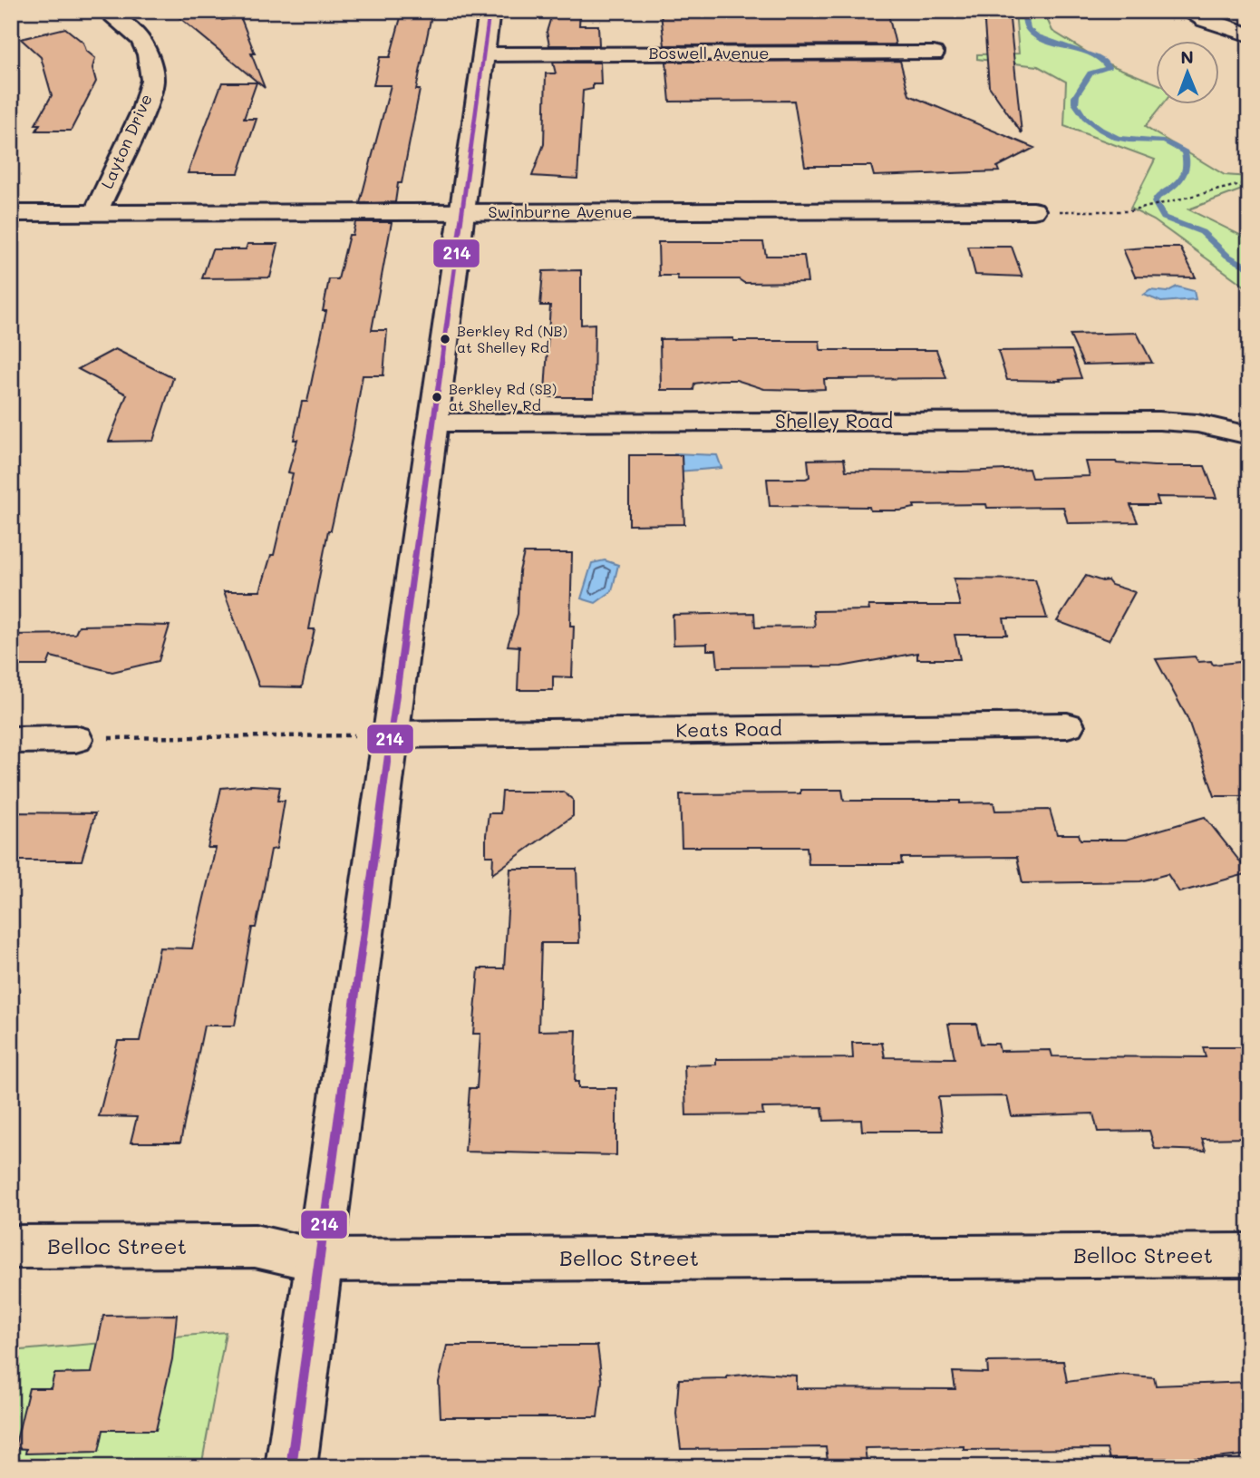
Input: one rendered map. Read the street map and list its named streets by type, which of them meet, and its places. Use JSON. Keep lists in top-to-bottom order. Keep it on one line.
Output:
{"streets":{"street":["Boswell Avenue","Layton Drive","Swinburne Avenue","Shelley Road","Keats Road","Belloc Street"]},"crossings":[["Layton Drive","Swinburne Avenue"]],"places":["Berkley Rd (NB) at Shelley Rd","Berkley Rd (SB) at Shelley Rd"],"lines":["transit line 214"],"north":"top"}
